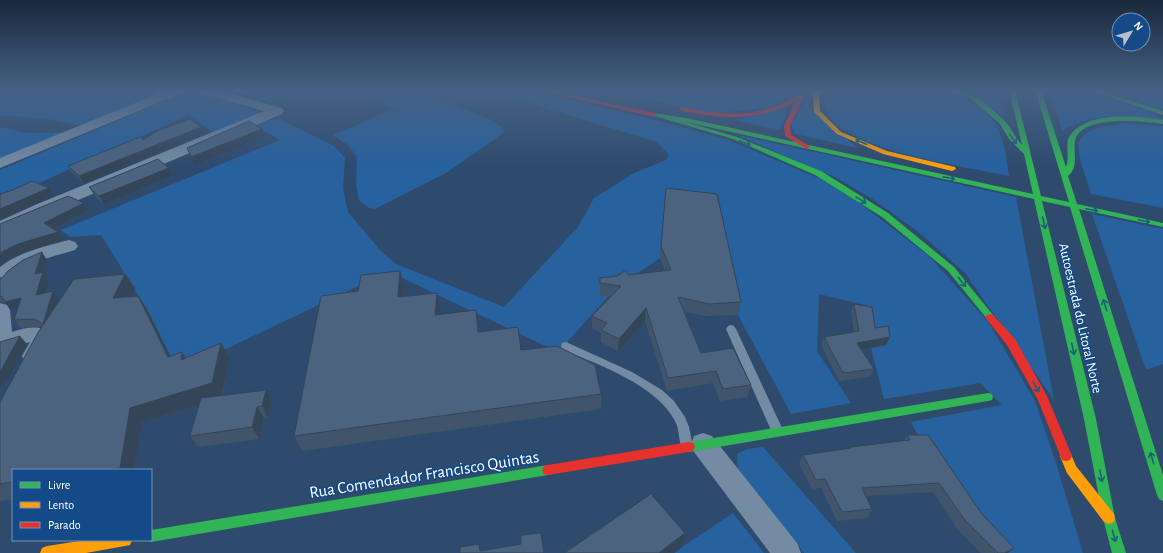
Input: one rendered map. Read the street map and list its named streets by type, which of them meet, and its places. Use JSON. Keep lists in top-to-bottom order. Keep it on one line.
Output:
{"streets":{"main road":["Autoestrada do Litoral Norte","Rua Comendador Francisco Quintas"]},"legend":["Livre","Lento","Parado"],"north":"top right"}
